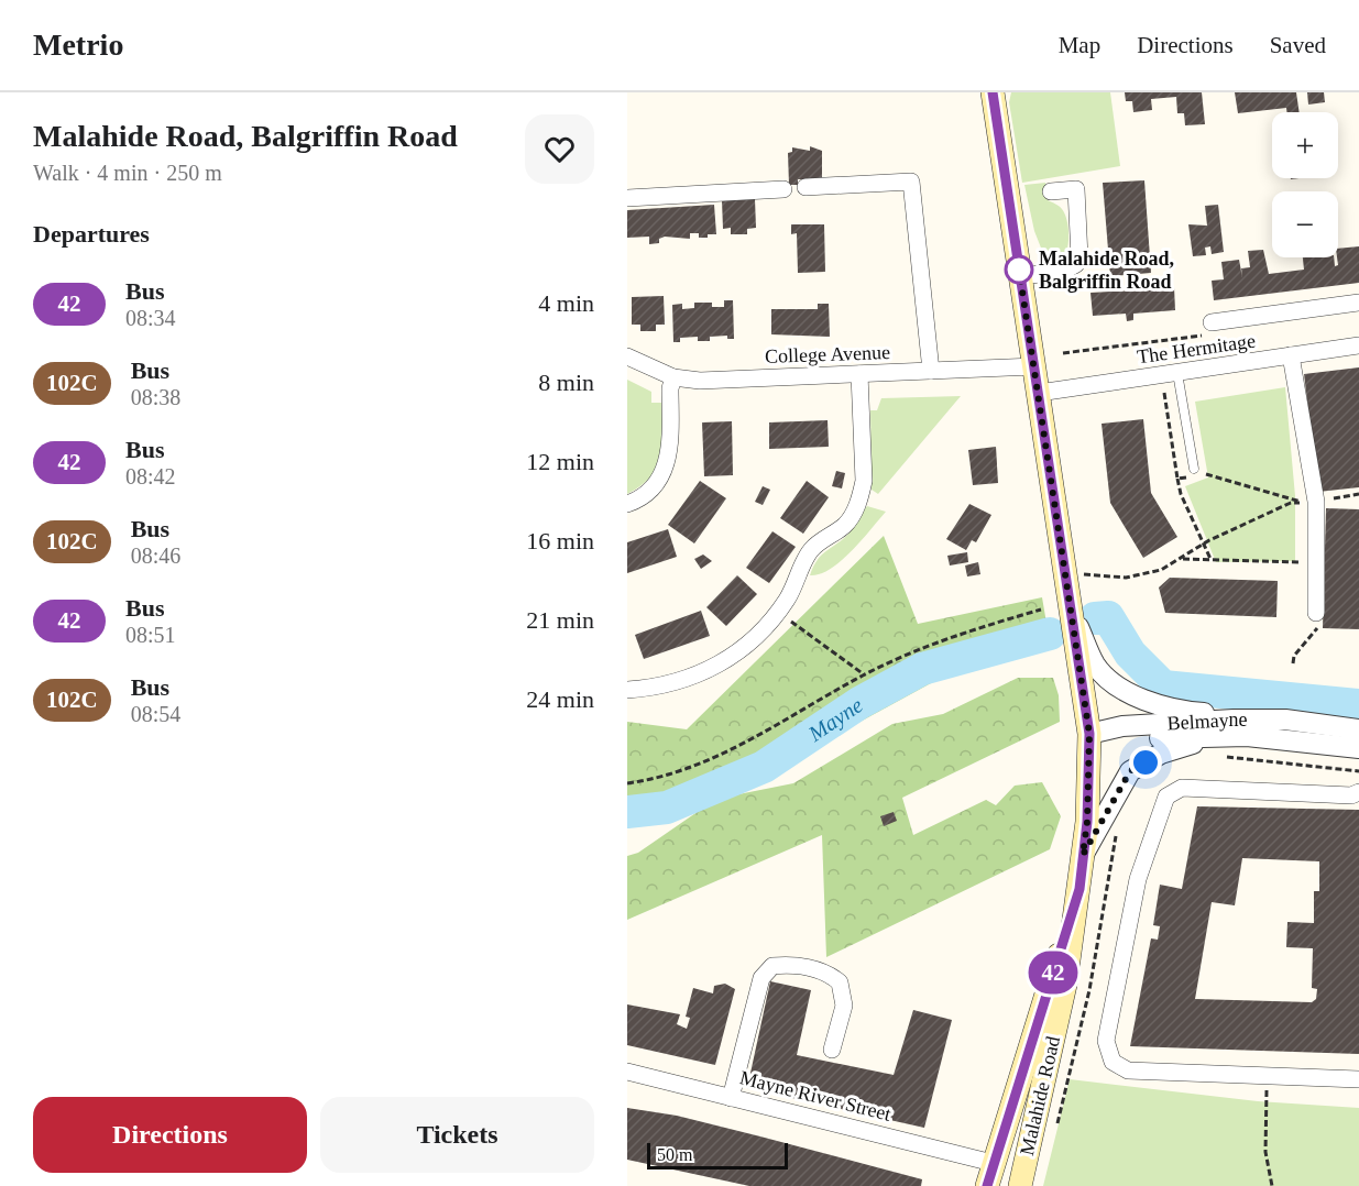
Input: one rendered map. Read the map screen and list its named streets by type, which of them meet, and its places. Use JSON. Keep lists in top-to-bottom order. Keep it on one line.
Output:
{"streets":{"main road":["Malahide Road"],"street":["The Hermitage","College Avenue","Belmayne","Mayne River Street"]},"crossings":[["The Hermitage","Malahide Road"],["College Avenue","Malahide Road"],["Belmayne","Malahide Road"],["Mayne River Street","Malahide Road"]],"water":["Mayne"],"places":["Malahide Road, Balgriffin Road"],"lines":["bus line 42"],"scale_bar":"50 m","page":{"header":"Metrio","nav":["Map","Directions","Saved"],"heading":[["Malahide Road, Balgriffin Road","Walk · 4 min · 250 m"],"Departures"],"on_map":"42","map_buttons":["+","−"],"list":[{"mark":"42","name":"Bus","note":"08:34","value":"4 min"},{"mark":"102C","name":"Bus","note":"08:38","value":"8 min"},{"mark":"42","name":"Bus","note":"08:42","value":"12 min"},{"mark":"102C","name":"Bus","note":"08:46","value":"16 min"},{"mark":"42","name":"Bus","note":"08:51","value":"21 min"},{"mark":"102C","name":"Bus","note":"08:54","value":"24 min"}],"buttons":["Directions","Tickets"],"scale":"50 m"}}
